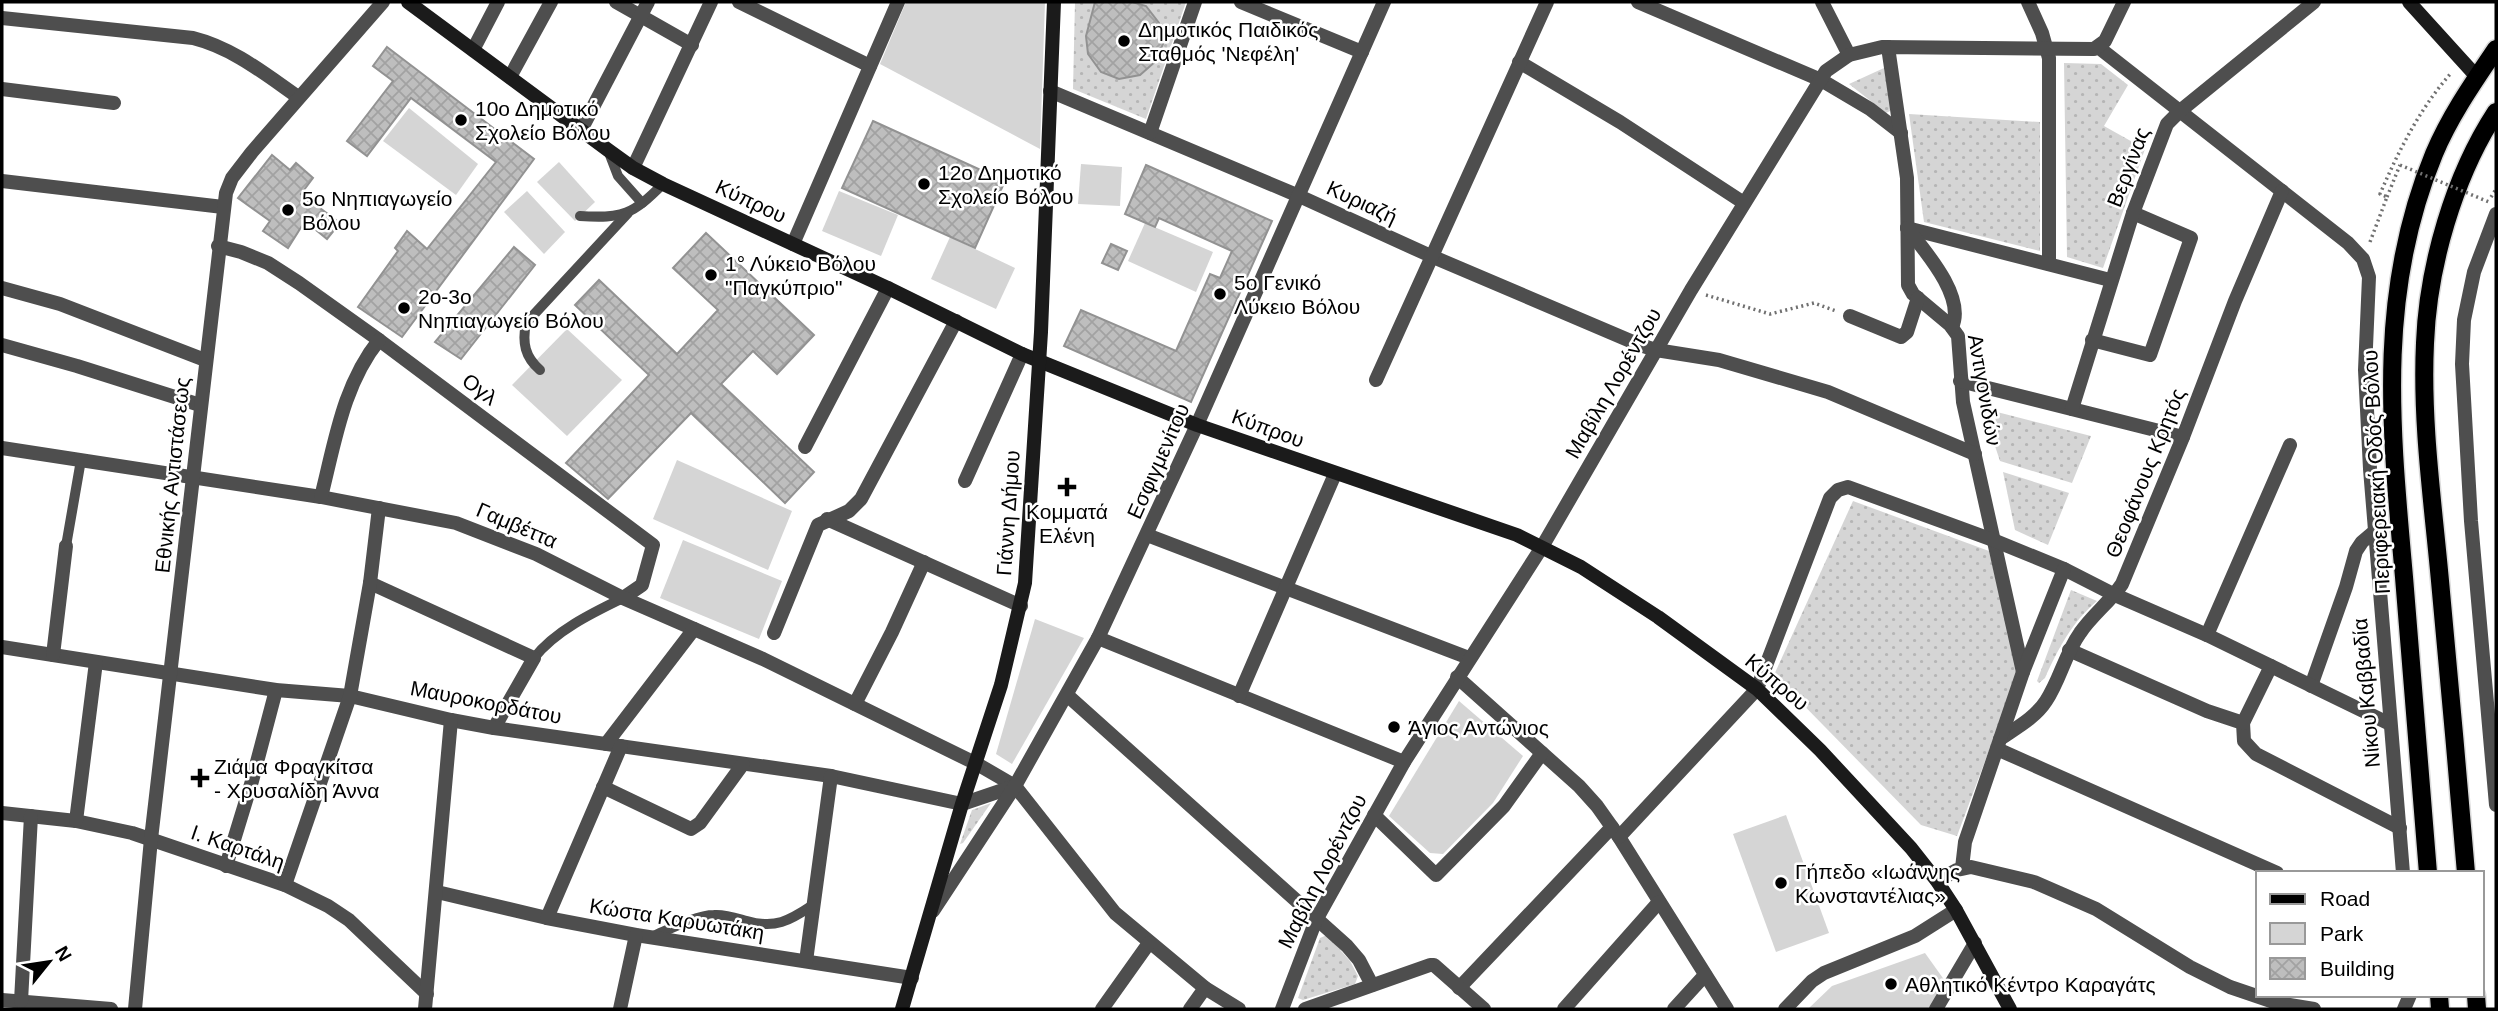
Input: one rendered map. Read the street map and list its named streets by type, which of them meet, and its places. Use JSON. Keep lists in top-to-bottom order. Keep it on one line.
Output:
{"streets":{"main road":["Περιφερειακή Οδός Βόλου"],"street":["Βεργίνας","Κύπρου","Κυριαζή","Μαβίλη Λορέντζου","Ογλ","Αντιγονιδών","Εσφιγμενίτου","Θεοφάνους Κρητός","Εθνικής Αντιστάσεως","Γιάννη Δήμου","Γαμβέττα","Νίκου Καββαδία","Μαυροκορδάτου","Ι. Καρτάλη","Κώστα Καρυωτάκη"]},"crossings":[["Κύπρου","Μαβίλη Λορέντζου"],["Κύπρου","Εσφιγμενίτου"],["Κύπρου","Γιάννη Δήμου"],["Κυριαζή","Μαβίλη Λορέντζου"],["Κυριαζή","Αντιγονιδών"],["Κυριαζή","Εσφιγμενίτου"],["Κυριαζή","Γιάννη Δήμου"],["Ογλ","Εθνικής Αντιστάσεως"],["Ογλ","Γαμβέττα"],["Εσφιγμενίτου","Γιάννη Δήμου"],["Εσφιγμενίτου","Γαμβέττα"],["Εθνικής Αντιστάσεως","Γαμβέττα"],["Εθνικής Αντιστάσεως","Μαυροκορδάτου"],["Εθνικής Αντιστάσεως","Ι. Καρτάλη"],["Γιάννη Δήμου","Γαμβέττα"],["Γιάννη Δήμου","Μαυροκορδάτου"],["Γιάννη Δήμου","Κώστα Καρυωτάκη"]],"places":{"other":["Δημοτικός Παιδικός Σταθμός 'Νεφέλη'","10ο Δημοτικό Σχολείο Βόλου","12ο Δημοτικό Σχολείο Βόλου","5ο Νηπιαγωγείο Βόλου","1° Λύκειο Βόλου \"Παγκύπριο\"","5ο Γενικό Λύκειο Βόλου","2ο-3ο Νηπιαγωγείο Βόλου","Άγιος Αντώνιος","Γήπεδο «Ιωάννης Κωνσταντέλιας»","Αθλητικό Κέντρο Καραγάτς"],"health":["Κομματά Ελένη","Ζιάμα Φραγκίτσα - Χρυσαλίδη Άννα"]},"legend":["Road","Park","Building"],"north":"top right"}
